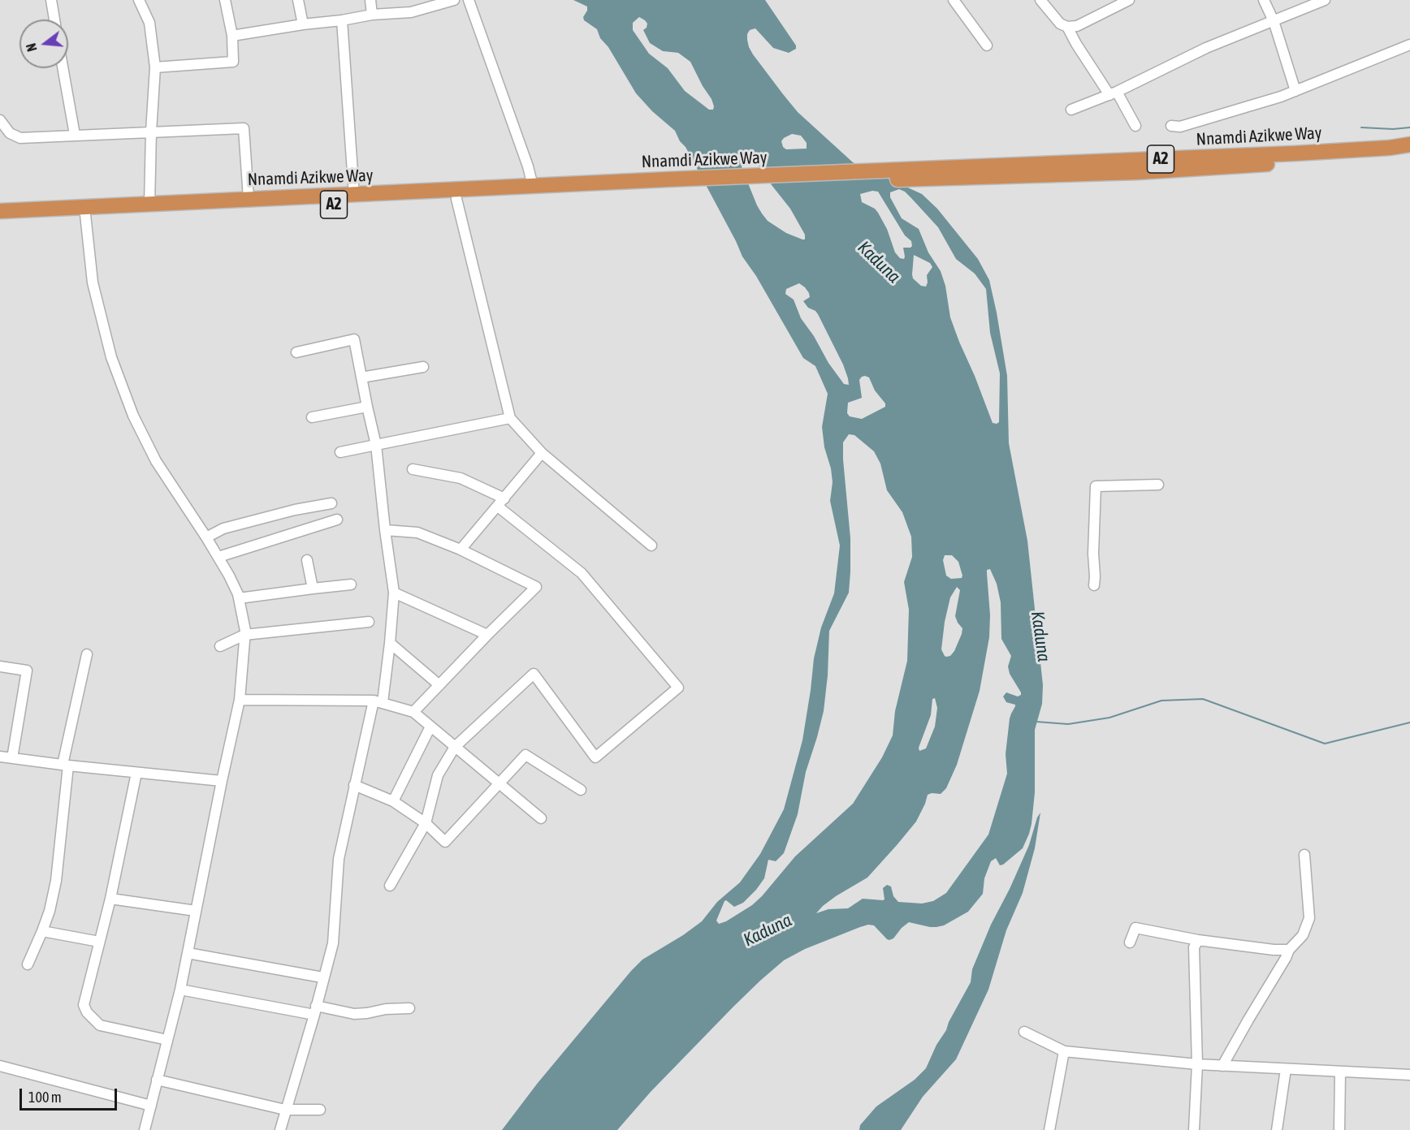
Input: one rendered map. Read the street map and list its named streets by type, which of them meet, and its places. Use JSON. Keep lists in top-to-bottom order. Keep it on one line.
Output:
{"streets":{"highway":["Nnamdi Azikwe Way","A2"]},"water":["Kaduna"],"scale_bar":"100 m","north":"left"}
